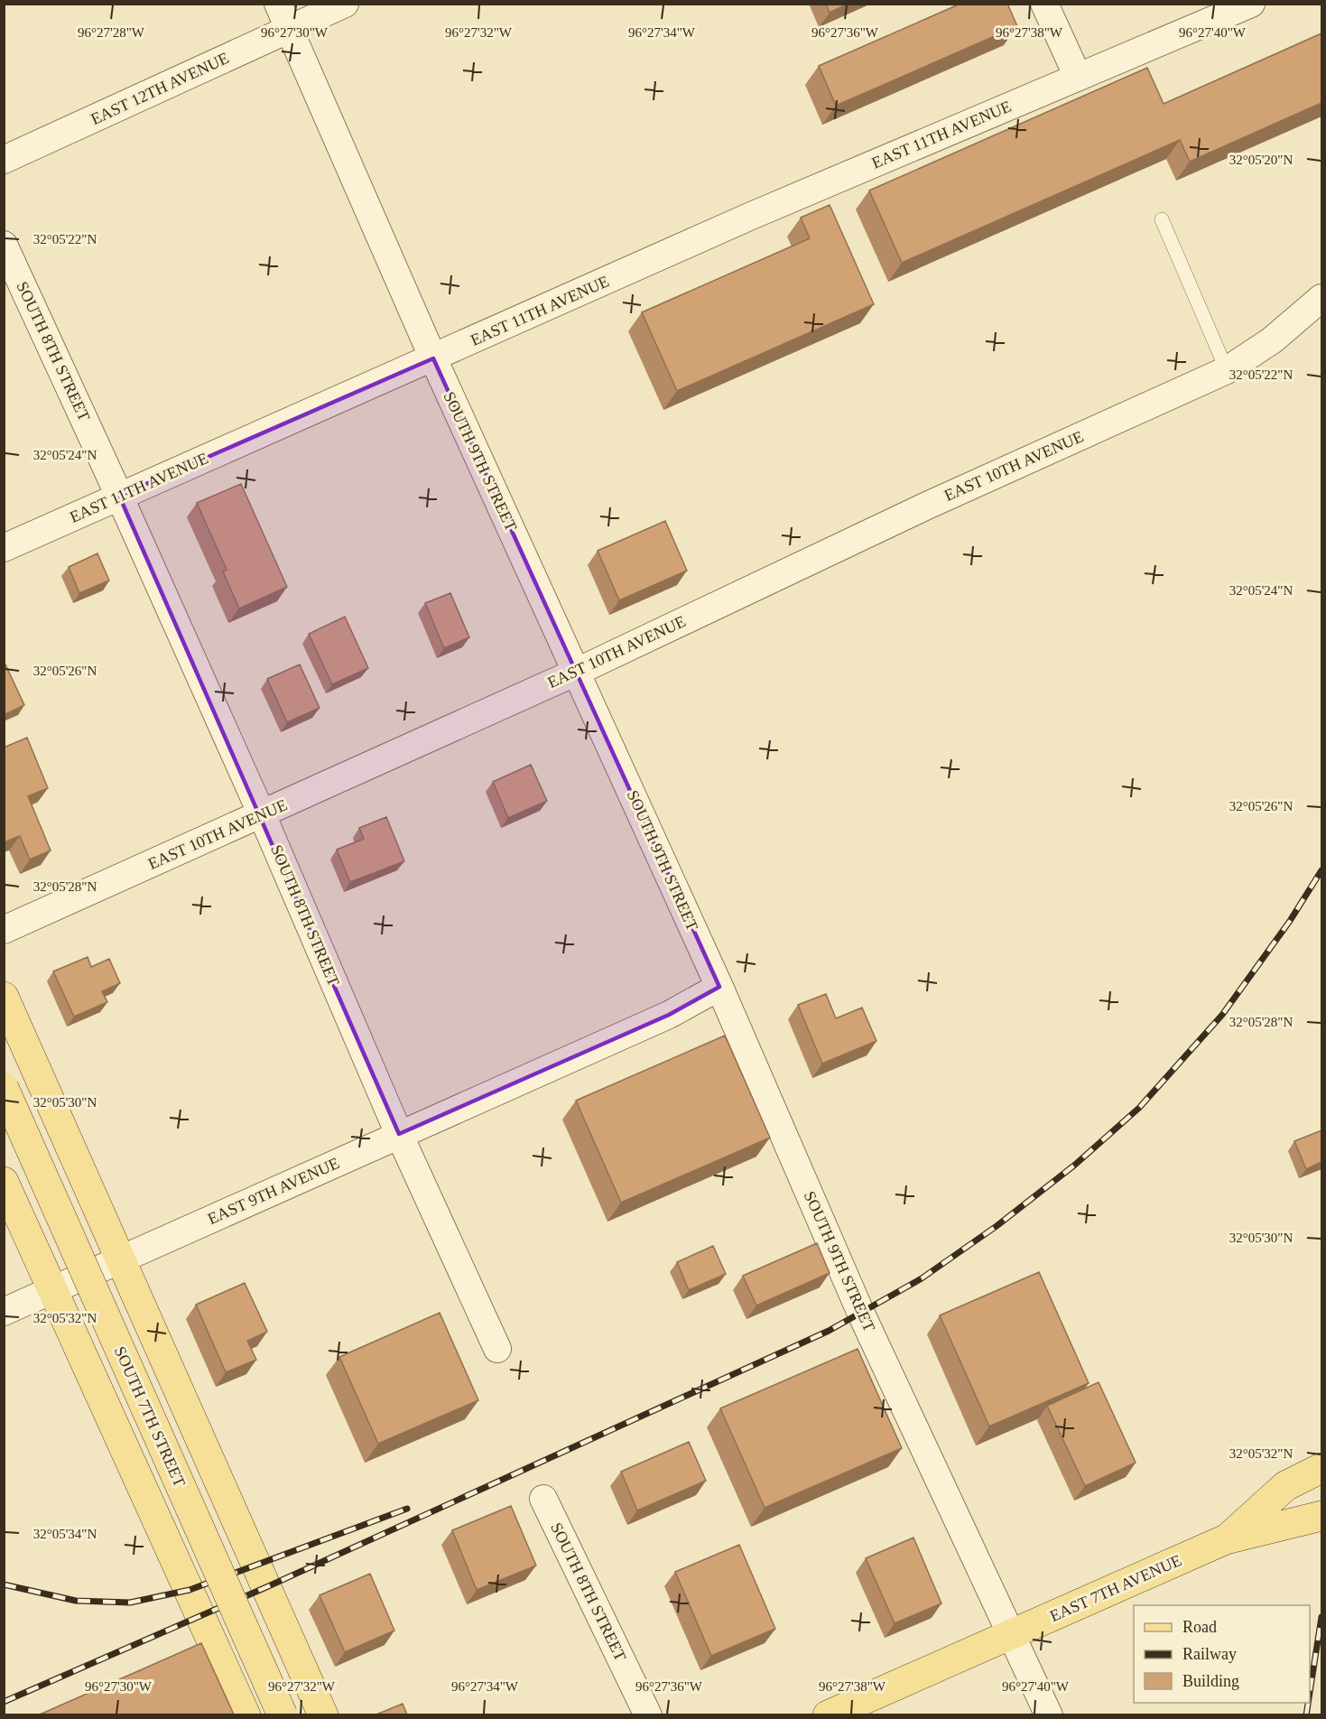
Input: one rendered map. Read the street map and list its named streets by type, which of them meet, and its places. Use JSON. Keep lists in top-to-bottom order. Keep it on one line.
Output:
{"streets":{"main road":["SOUTH 7TH STREET","EAST 7TH AVENUE"],"street":["EAST 12TH AVENUE","EAST 11TH AVENUE","SOUTH 8TH STREET","SOUTH 9TH STREET","EAST 10TH AVENUE","EAST 9TH AVENUE"]},"crossings":[["EAST 12TH AVENUE","SOUTH 9TH STREET"],["EAST 11TH AVENUE","SOUTH 8TH STREET"],["EAST 11TH AVENUE","SOUTH 9TH STREET"],["SOUTH 8TH STREET","EAST 10TH AVENUE"],["SOUTH 8TH STREET","EAST 9TH AVENUE"],["SOUTH 9TH STREET","EAST 10TH AVENUE"],["SOUTH 9TH STREET","EAST 9TH AVENUE"],["SOUTH 9TH STREET","EAST 7TH AVENUE"]],"legend":["Road","Railway","Building"],"coordinates":["96°27'28\"W","96°27'30\"W","96°27'32\"W","96°27'34\"W","96°27'36\"W","96°27'38\"W","96°27'40\"W","32°05'20\"N","32°05'22\"N","32°05'24\"N","32°05'26\"N","32°05'28\"N","32°05'30\"N","32°05'32\"N","32°05'34\"N"]}
